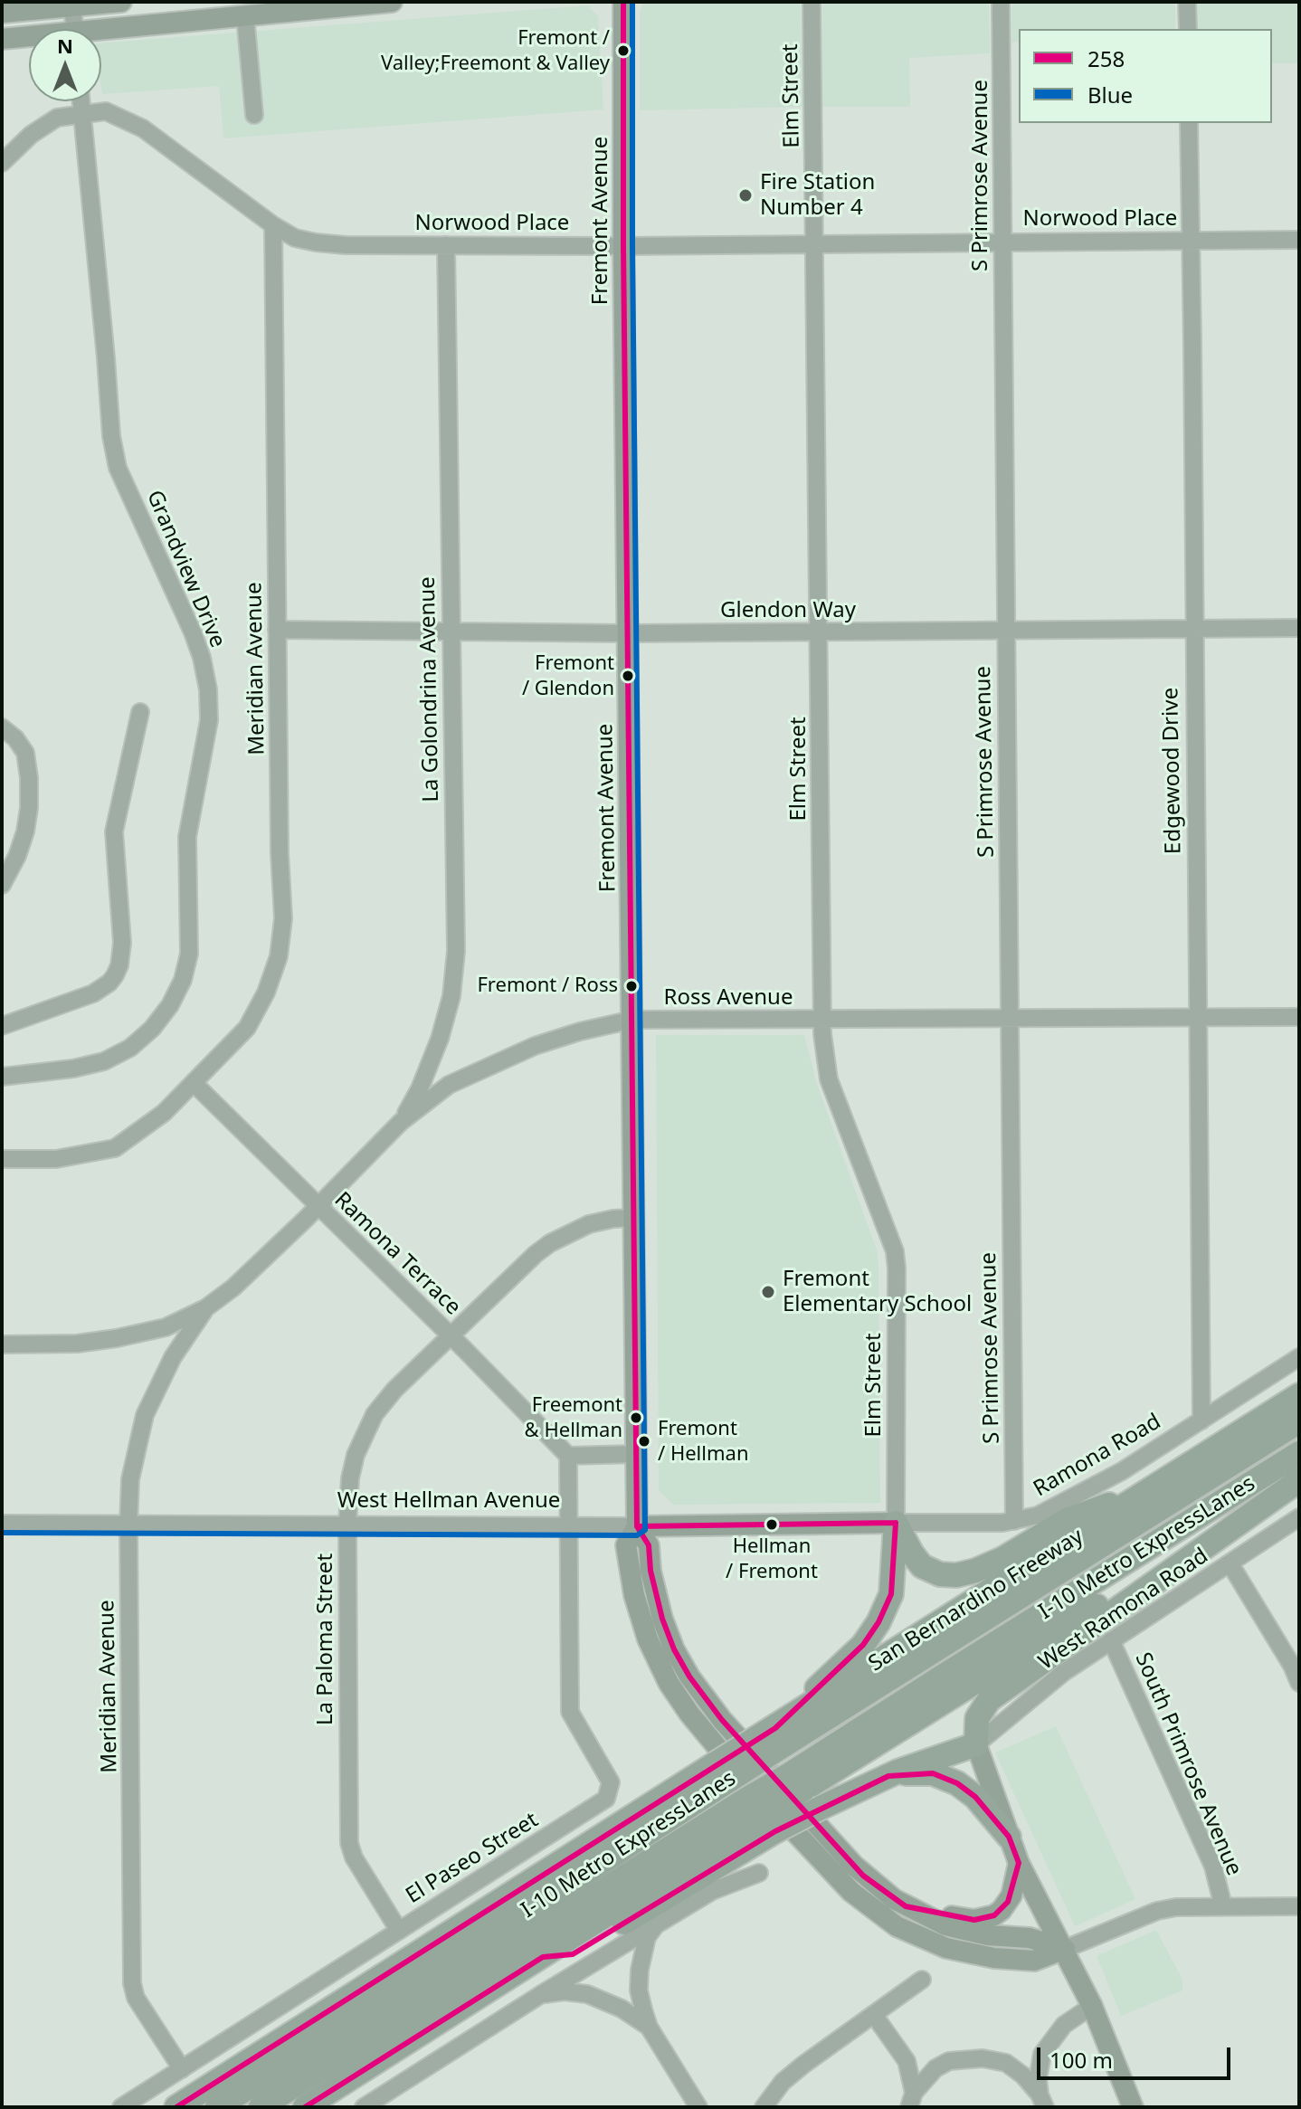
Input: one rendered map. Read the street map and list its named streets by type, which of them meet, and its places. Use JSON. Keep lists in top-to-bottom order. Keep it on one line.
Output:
{"streets":{"highway":["I-10 Metro ExpressLanes","San Bernardino Freeway"],"main road":["Fremont Avenue","West Hellman Avenue"],"street":["Elm Street","S Primrose Avenue","Norwood Place","Grandview Drive","Glendon Way","Meridian Avenue","La Golondrina Avenue","Edgewood Drive","Ross Avenue","Ramona Terrace","Ramona Road","West Ramona Road","La Paloma Street","South Primrose Avenue","El Paseo Street"]},"crossings":[["Elm Street","Norwood Place"],["Elm Street","Glendon Way"],["Elm Street","Ross Avenue"],["Elm Street","Ramona Road"],["Elm Street","West Hellman Avenue"],["S Primrose Avenue","Norwood Place"],["S Primrose Avenue","Glendon Way"],["S Primrose Avenue","Ross Avenue"],["S Primrose Avenue","Ramona Road"],["Norwood Place","Fremont Avenue"],["Norwood Place","Grandview Drive"],["Norwood Place","Meridian Avenue"],["Norwood Place","La Golondrina Avenue"],["Norwood Place","Edgewood Drive"],["Fremont Avenue","Glendon Way"],["Fremont Avenue","Ross Avenue"],["Fremont Avenue","West Hellman Avenue"],["Fremont Avenue","La Paloma Street"],["Glendon Way","Meridian Avenue"],["Glendon Way","La Golondrina Avenue"],["Glendon Way","Edgewood Drive"],["Meridian Avenue","Ross Avenue"],["Meridian Avenue","Ramona Terrace"],["Meridian Avenue","West Hellman Avenue"],["Meridian Avenue","El Paseo Street"],["La Golondrina Avenue","Ross Avenue"],["Edgewood Drive","Ross Avenue"],["Edgewood Drive","Ramona Road"],["Ross Avenue","Ramona Terrace"],["Ramona Terrace","La Paloma Street"],["Ramona Road","West Hellman Avenue"],["West Hellman Avenue","La Paloma Street"],["West Hellman Avenue","El Paseo Street"],["I-10 Metro ExpressLanes","San Bernardino Freeway"],["West Ramona Road","South Primrose Avenue"],["La Paloma Street","El Paseo Street"]],"places":["Fremont / Valley;Freemont & Valley","Fire Station Number 4","Fremont / Glendon","Fremont / Ross","Fremont Elementary School","Freemont & Hellman","Fremont / Hellman","Hellman / Fremont"],"lines":["transit line 258","transit line Blue"],"legend":["258","Blue"],"scale_bar":"100 m","north":"top"}
